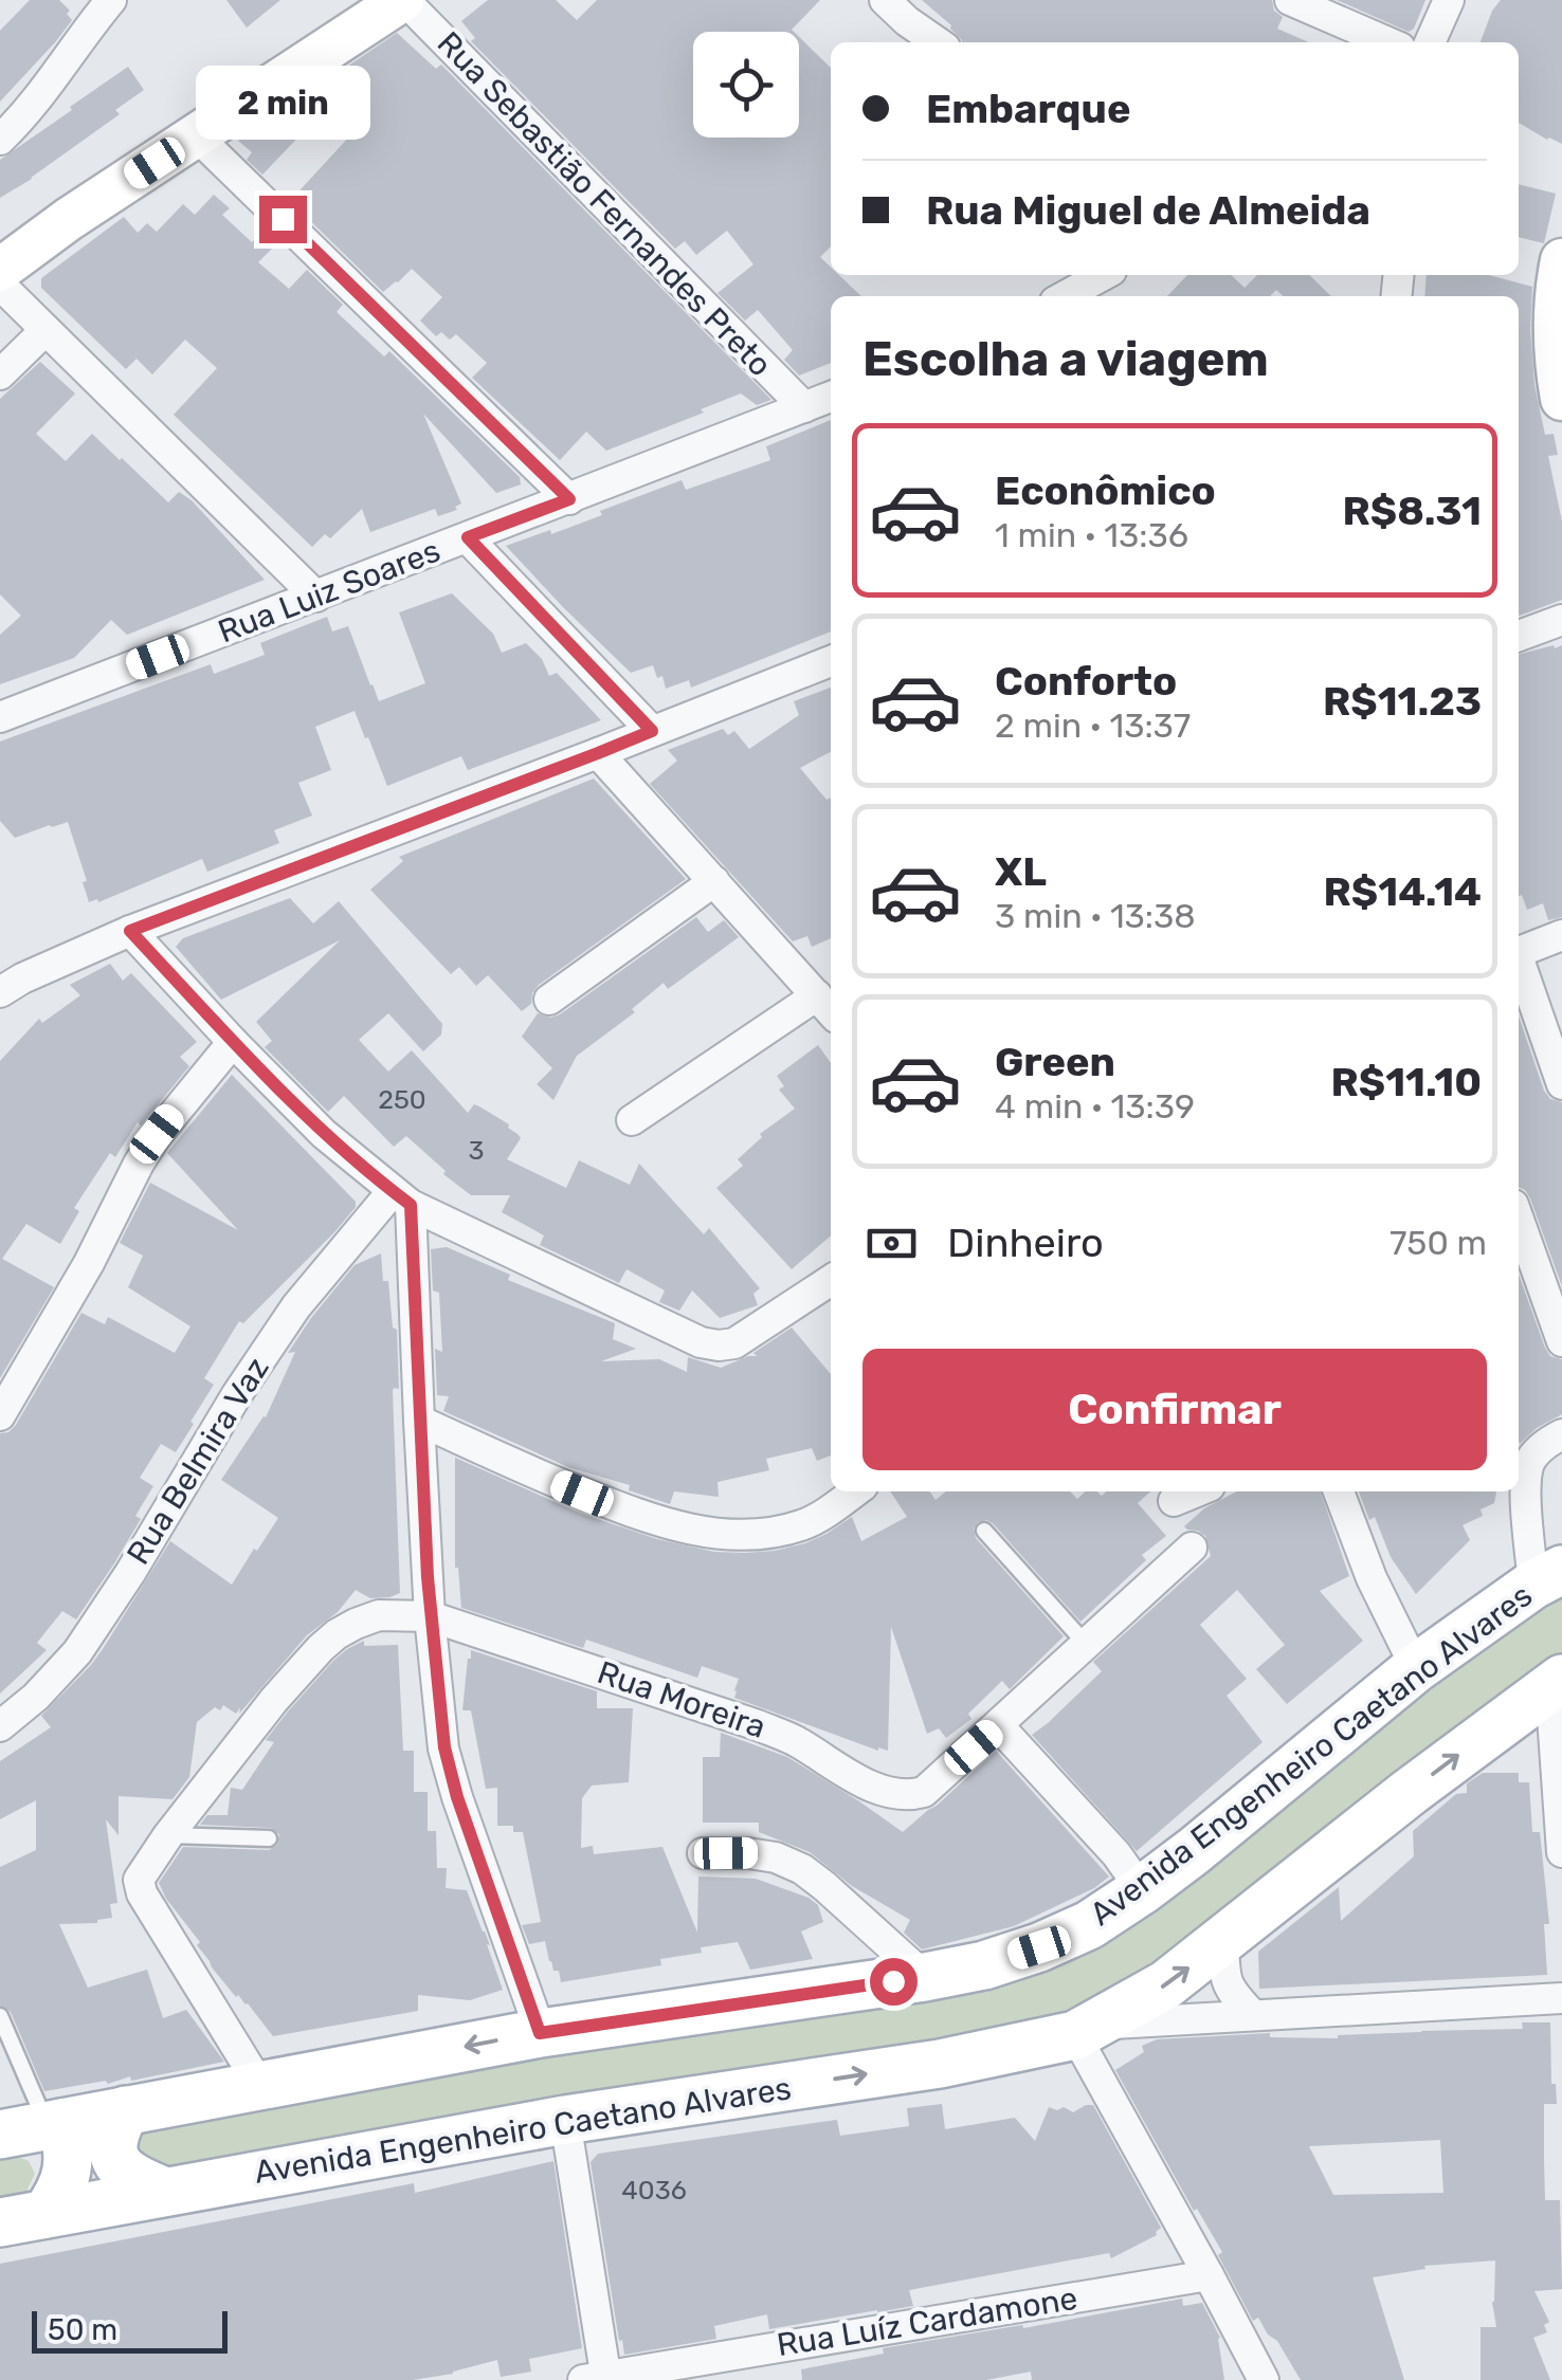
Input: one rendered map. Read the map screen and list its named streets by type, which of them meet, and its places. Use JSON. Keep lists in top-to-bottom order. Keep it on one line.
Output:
{"streets":{"main road":["Avenida Engenheiro Caetano Alvares"],"street":["Rua Sebastião Fernandes Preto","Rua Luiz Soares","Rua Belmira Vaz","Rua Moreira","Rua Luíz Cardamone"]},"crossings":[["Rua Sebastião Fernandes Preto","Rua Luiz Soares"],["Rua Moreira","Avenida Engenheiro Caetano Alvares"]],"house_numbers":["250","3","4036"],"scale_bar":"50 m","page":{"banner":["Embarque","Rua Miguel de Almeida"],"bubble":"2 min","heading":"Escolha a viagem","list":[{"name":"Econômico","note":"1 min · 13:36","value":"R$8.31"},{"name":"Conforto","note":"2 min · 13:37","value":"R$11.23"},{"name":"XL","note":"3 min · 13:38","value":"R$14.14"},{"name":"Green","note":"4 min · 13:39","value":"R$11.10"}],"pay":["Dinheiro","750 m"],"buttons":"Confirmar","scale":"50 m"}}
